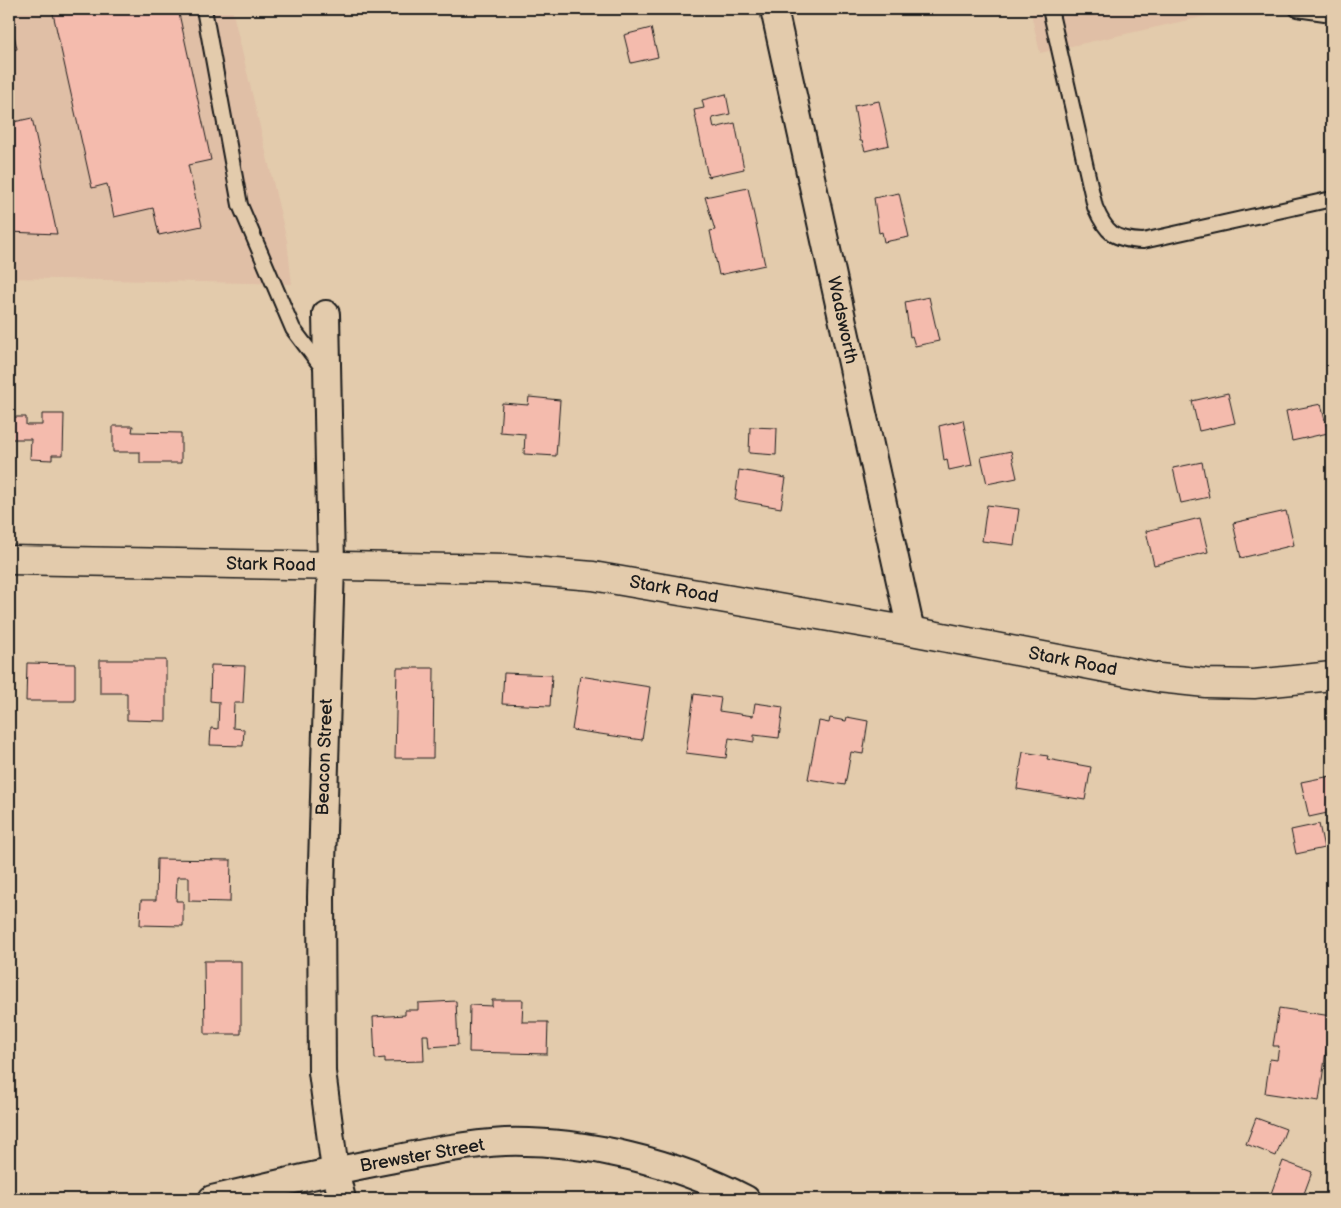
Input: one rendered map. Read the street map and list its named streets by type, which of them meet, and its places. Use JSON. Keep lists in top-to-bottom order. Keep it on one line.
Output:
{"streets":{"street":["Wadsworth","Stark Road","Beacon Street","Brewster Street"]},"crossings":[["Wadsworth","Stark Road"],["Stark Road","Beacon Street"],["Beacon Street","Brewster Street"]]}
